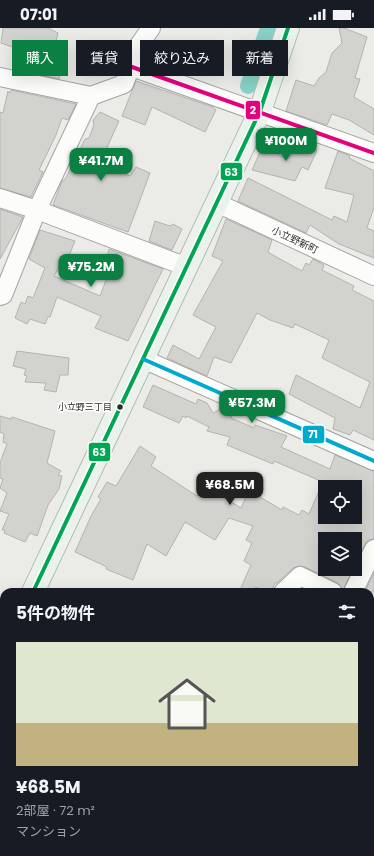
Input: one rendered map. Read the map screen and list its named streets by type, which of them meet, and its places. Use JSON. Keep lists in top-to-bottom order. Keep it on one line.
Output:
{"streets":{"street":["小立野新町"]},"places":["小立野三丁目"],"lines":["transit line 63","transit line 2","transit line 71"],"page":{"status":"07:01","chip":["購入","賃貸","絞り込み","新着"],"price":["¥100M","¥41.7M","¥75.2M","¥57.3M","¥68.5M"],"heading":"5件の物件","list":[{"name":"¥68.5M","note":"2部屋 · 72 m² · マンション"}]}}
